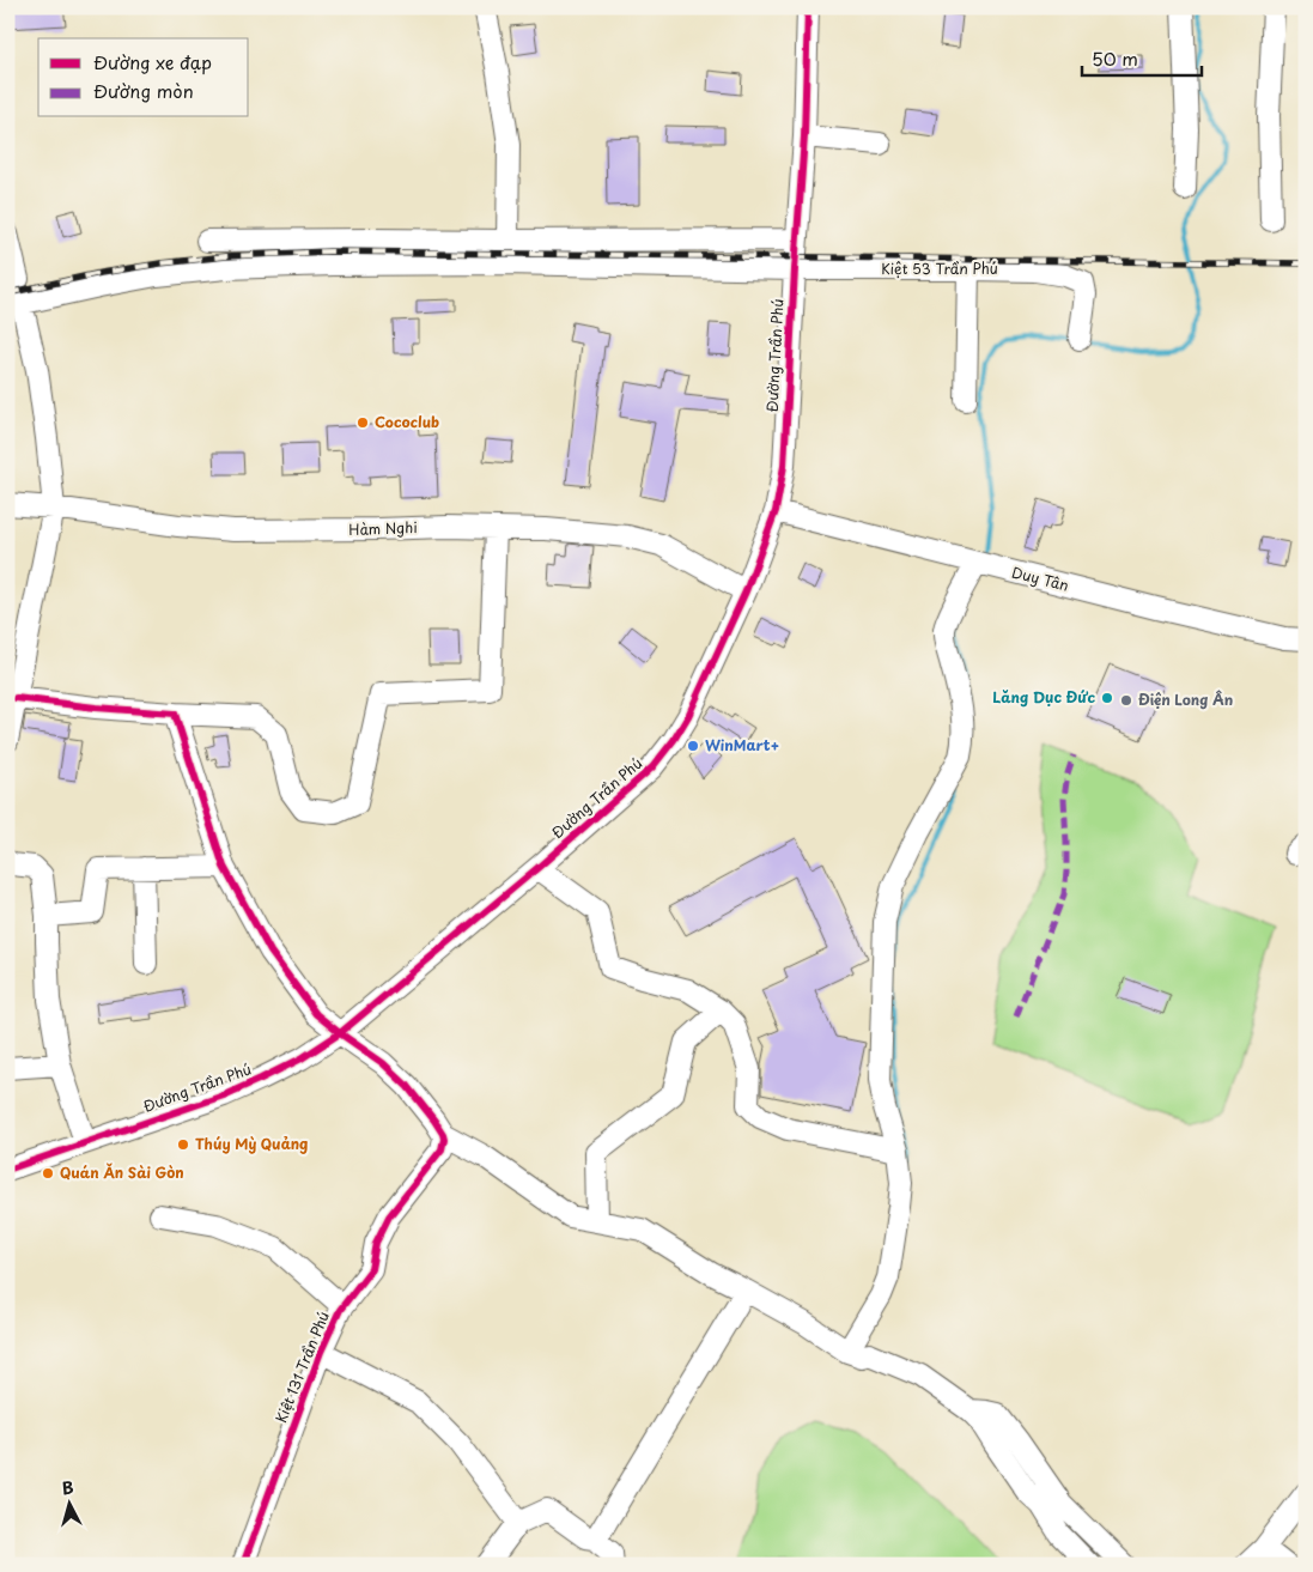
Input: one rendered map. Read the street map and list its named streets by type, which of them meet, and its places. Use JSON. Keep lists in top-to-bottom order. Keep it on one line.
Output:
{"streets":{"street":["Kiệt 53 Trần Phú","Đường Trần Phú","Hàm Nghi","Duy Tân","Kiệt 131 Trần Phú"]},"crossings":[["Kiệt 53 Trần Phú","Đường Trần Phú"],["Đường Trần Phú","Hàm Nghi"],["Đường Trần Phú","Duy Tân"]],"places":["Cococlub","Lăng Dục Đức","Điện Long Ân","WinMart+","Thúy Mỳ Quảng","Quán Ăn Sài Gòn"],"legend":["Đường xe đạp","Đường mòn"],"scale_bar":"50 m","north":"top"}
